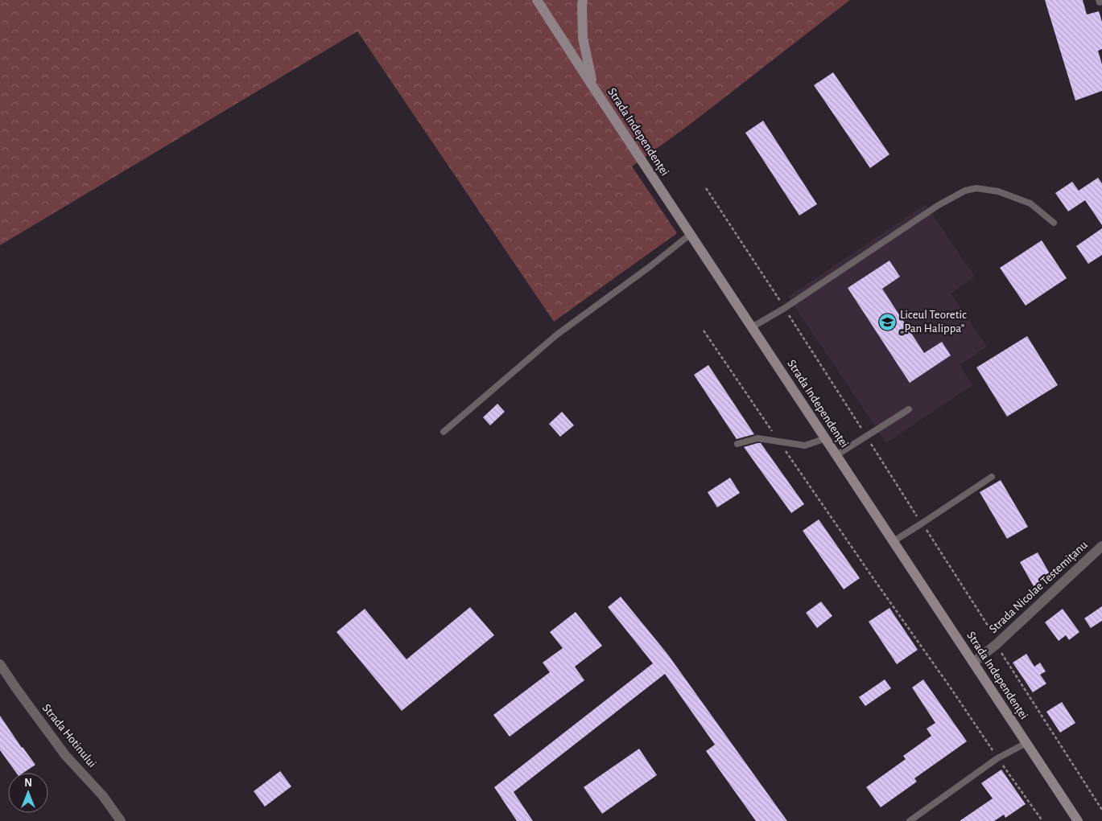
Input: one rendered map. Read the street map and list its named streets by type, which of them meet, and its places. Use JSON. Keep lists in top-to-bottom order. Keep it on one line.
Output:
{"streets":{"main road":["Strada Independenței"],"street":["Strada Nicolae Testemițanu","Strada Hotinului"]},"crossings":[["Strada Independenței","Strada Nicolae Testemițanu"]],"places":{"school or university":["Liceul Teoretic „Pan Halippa”"]},"north":"top"}
